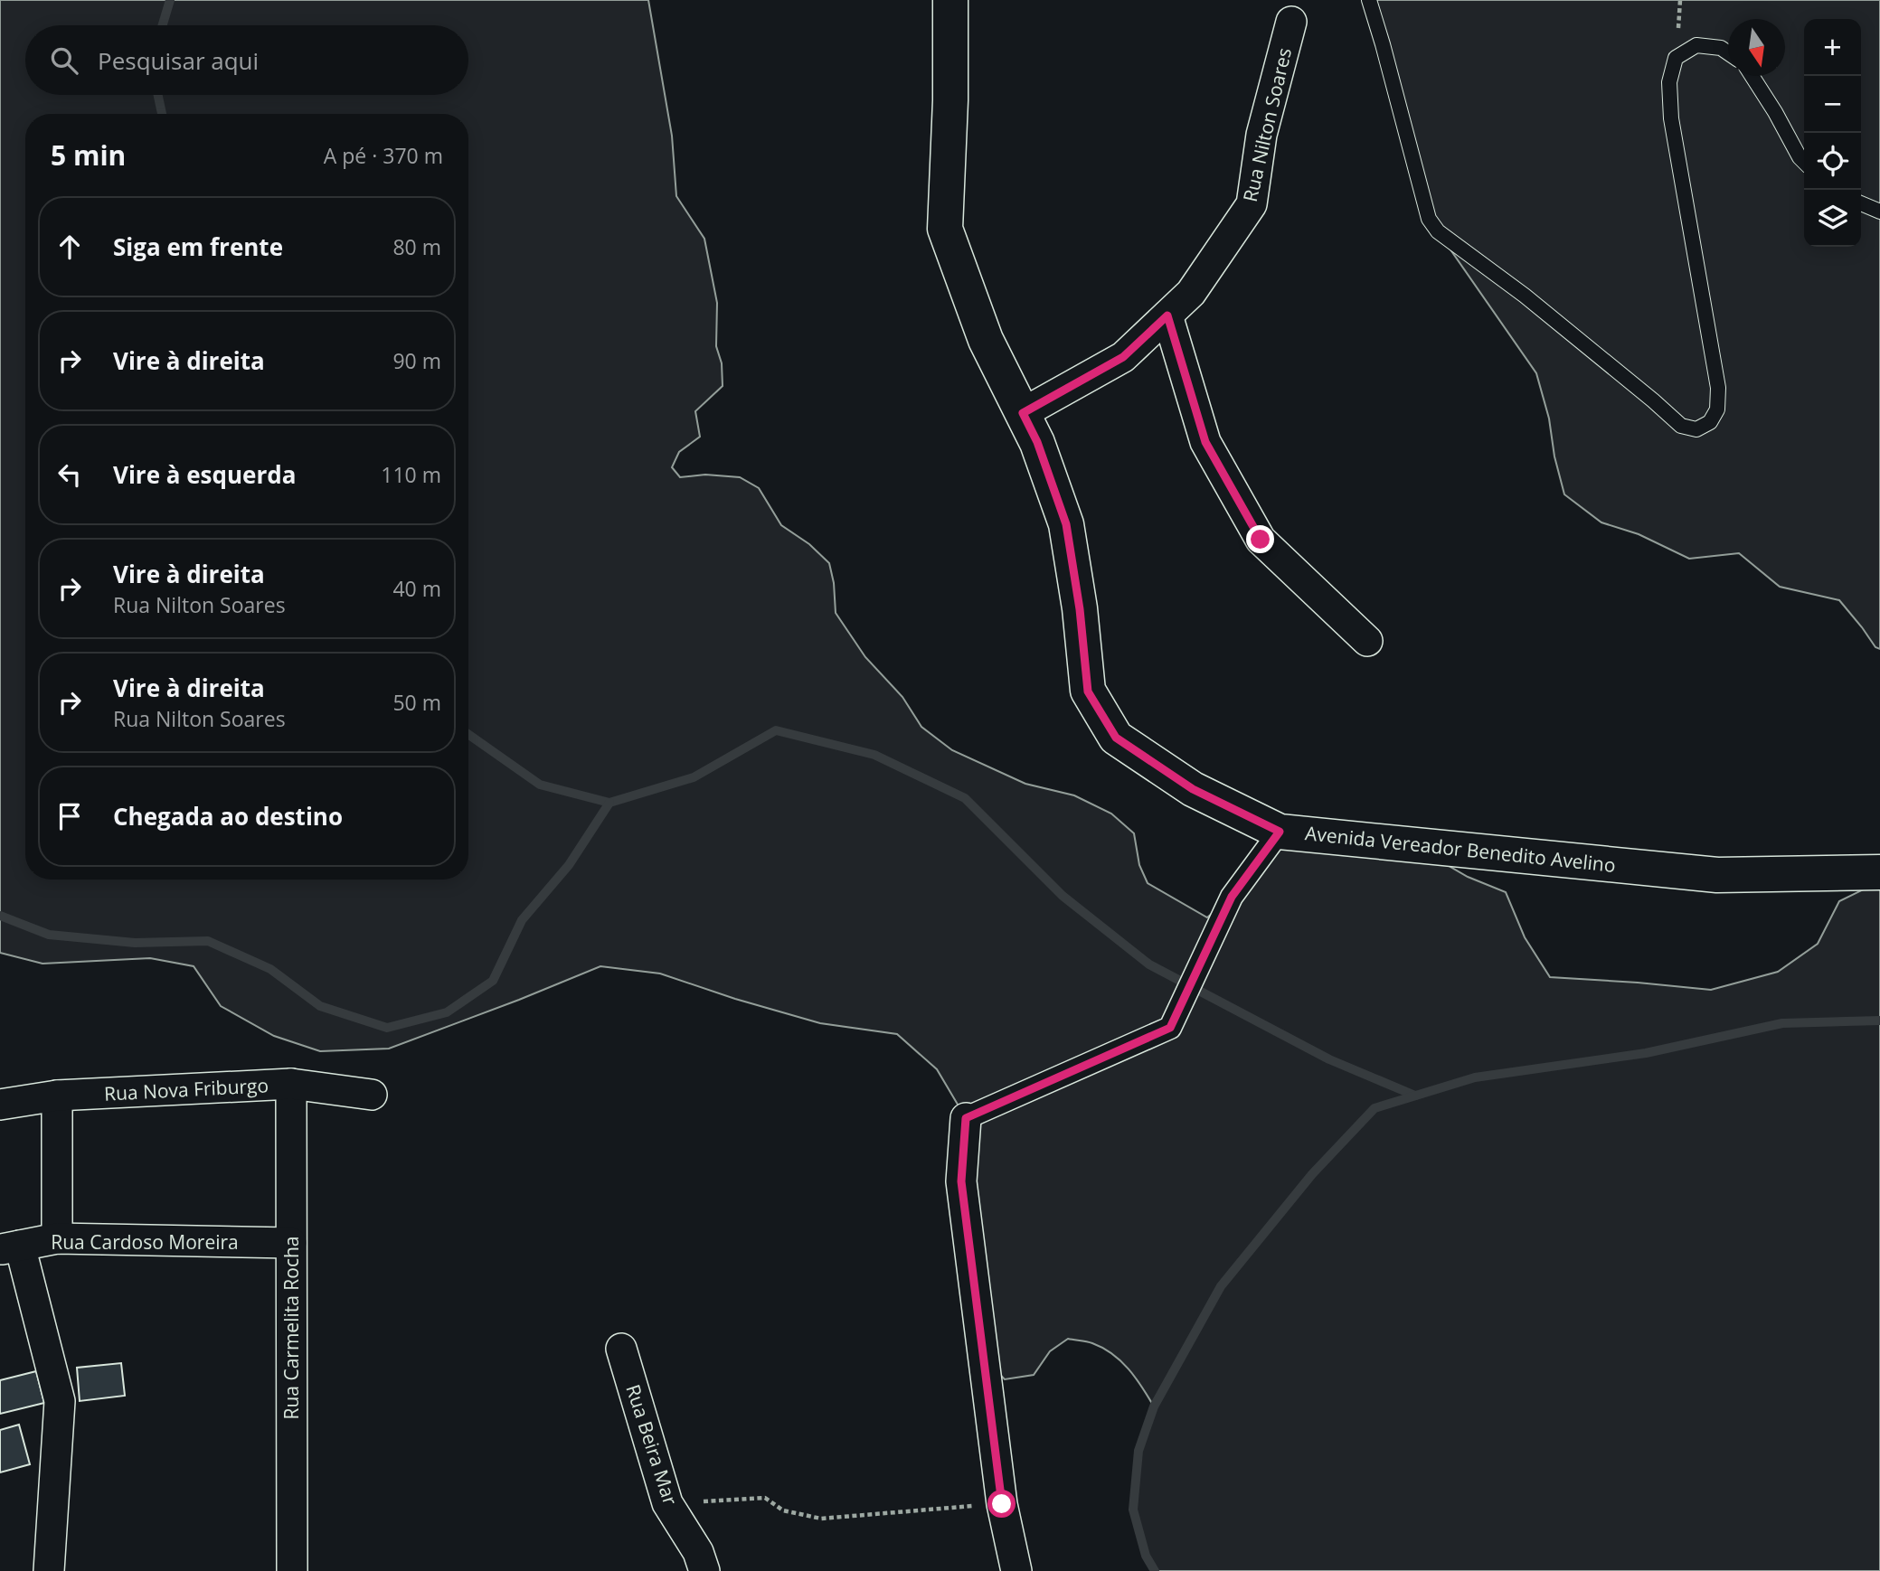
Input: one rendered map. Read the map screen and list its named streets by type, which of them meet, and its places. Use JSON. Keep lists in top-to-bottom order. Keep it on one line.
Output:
{"streets":{"main road":["Avenida Vereador Benedito Avelino"],"street":["Rua Nilton Soares","Rua Nova Friburgo","Rua Cardoso Moreira","Rua Carmelita Rocha","Rua Beira Mar"]},"crossings":[["Rua Nilton Soares","Avenida Vereador Benedito Avelino"],["Rua Nova Friburgo","Rua Carmelita Rocha"],["Rua Cardoso Moreira","Rua Carmelita Rocha"]],"north":"bottom","page":{"map_buttons":["+","−"],"search":"Pesquisar aqui","heading":["5 min","A pé · 370 m"],"list":[["Siga em frente","80 m"],["Vire à direita","90 m"],["Vire à esquerda","110 m"],["Vire à direita","Rua Nilton Soares","40 m"],["Vire à direita","Rua Nilton Soares","50 m"],"Chegada ao destino"]}}
